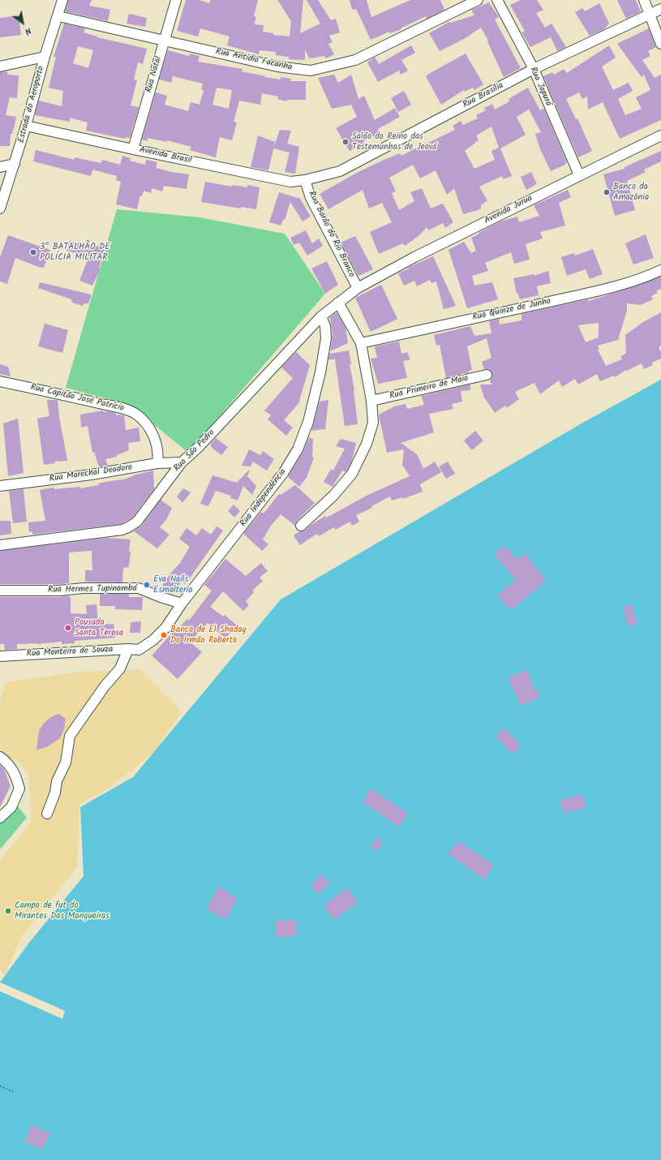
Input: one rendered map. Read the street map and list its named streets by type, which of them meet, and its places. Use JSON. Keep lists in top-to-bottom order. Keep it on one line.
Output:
{"streets":{"street":["Rua Antidio Facanha","Rua Natal","Rua Japurá","Rua Brasília","Estrada do Aeroporto","Avenida Brasil","Avenida Jurua","Rua Barão do Rio Branco","Rua Quinze de Junho","Rua Primeiro de Maio","Rua Capitão José Patrício","Rua São Pedro","Rua Marechal Deodoro","Rua Independência","Rua Hermes Tupinambá","Rua Monteiro de Souza"]},"crossings":[["Rua Antidio Facanha","Rua Natal"],["Rua Antidio Facanha","Estrada do Aeroporto"],["Rua Natal","Avenida Brasil"],["Rua Japurá","Rua Brasília"],["Rua Japurá","Avenida Jurua"],["Rua Brasília","Avenida Brasil"],["Rua Brasília","Rua Barão do Rio Branco"],["Estrada do Aeroporto","Avenida Brasil"],["Avenida Brasil","Rua Barão do Rio Branco"],["Avenida Jurua","Rua Barão do Rio Branco"],["Avenida Jurua","Rua São Pedro"],["Rua Barão do Rio Branco","Rua São Pedro"],["Rua Capitão José Patrício","Rua Marechal Deodoro"],["Rua São Pedro","Rua Marechal Deodoro"],["Rua São Pedro","Rua Independência"],["Rua Independência","Rua Hermes Tupinambá"],["Rua Independência","Rua Monteiro de Souza"]],"places":["Salão do Reino das Testemunhas de Jeová","Banco da Amazônia","3º BATALHÃO DE POLÍCIA MILITAR","Eva Nails Esmalteria","Pousada Santa Teresa","Banca de El Shaday Do Irmão Roberto","Campo de fut do Mirantes Das Mangueiras"],"north":"bottom right"}
